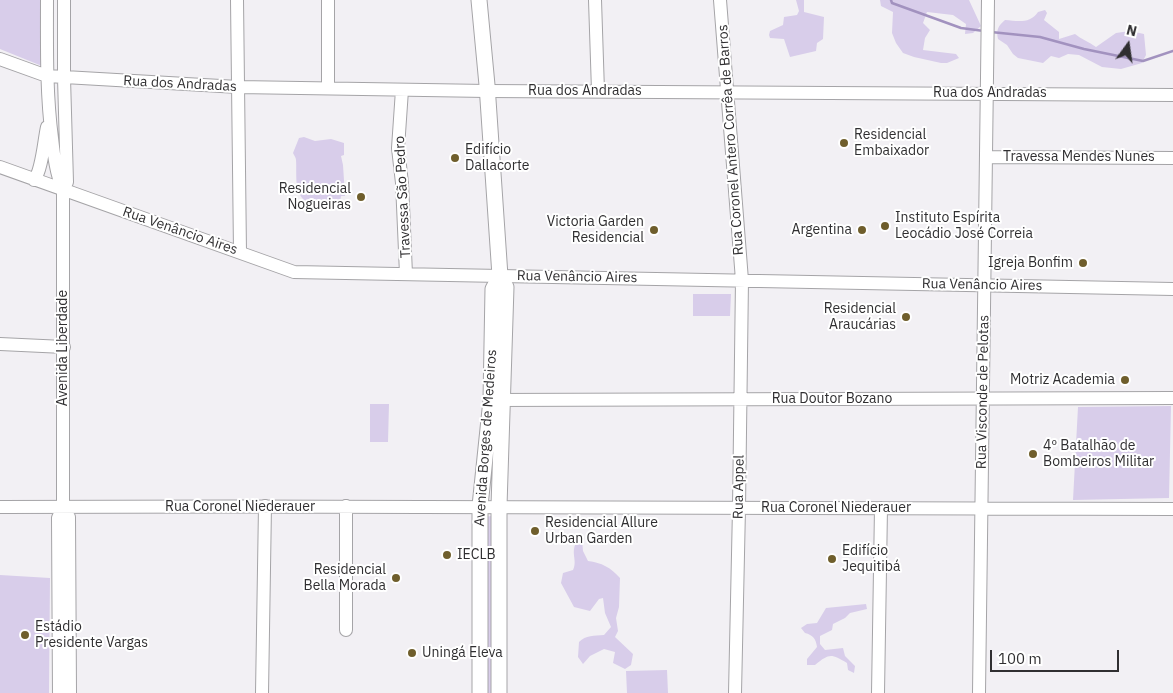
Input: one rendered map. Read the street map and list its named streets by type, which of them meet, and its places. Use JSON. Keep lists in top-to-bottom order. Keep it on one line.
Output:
{"streets":{"main road":["Avenida Borges de Medeiros"],"street":["Rua dos Andradas","Rua Coronel Antero Corrêa de Barros","Travessa Mendes Nunes","Travessa São Pedro","Rua Venâncio Aires","Avenida Liberdade","Rua Visconde de Pelotas","Rua Doutor Bozano","Rua Appel","Rua Coronel Niederauer"]},"crossings":[["Rua dos Andradas","Rua Coronel Antero Corrêa de Barros"],["Rua dos Andradas","Travessa São Pedro"],["Rua dos Andradas","Avenida Liberdade"],["Rua dos Andradas","Rua Visconde de Pelotas"],["Rua dos Andradas","Avenida Borges de Medeiros"],["Rua Coronel Antero Corrêa de Barros","Rua Venâncio Aires"],["Rua Coronel Antero Corrêa de Barros","Rua Appel"],["Travessa Mendes Nunes","Rua Visconde de Pelotas"],["Travessa São Pedro","Rua Venâncio Aires"],["Rua Venâncio Aires","Avenida Liberdade"],["Rua Venâncio Aires","Rua Visconde de Pelotas"],["Rua Venâncio Aires","Avenida Borges de Medeiros"],["Rua Venâncio Aires","Rua Appel"],["Avenida Liberdade","Rua Coronel Niederauer"],["Rua Visconde de Pelotas","Rua Doutor Bozano"],["Rua Visconde de Pelotas","Rua Coronel Niederauer"],["Rua Doutor Bozano","Avenida Borges de Medeiros"],["Rua Doutor Bozano","Rua Appel"],["Avenida Borges de Medeiros","Rua Coronel Niederauer"],["Rua Appel","Rua Coronel Niederauer"]],"places":["Residencial Embaixador","Edifício Dallacorte","Residencial Nogueiras","Instituto Espírita Leocádio José Correia","Victoria Garden Residencial","Argentina","Igreja Bonfim","Residencial Araucárias","Motriz Academia","4º Batalhão de Bombeiros Militar","Residencial Allure Urban Garden","IECLB","Edifício Jequitibá","Residencial Bella Morada","Estádio Presidente Vargas","Uningá Eleva"],"scale_bar":"100 m","north":"top"}
